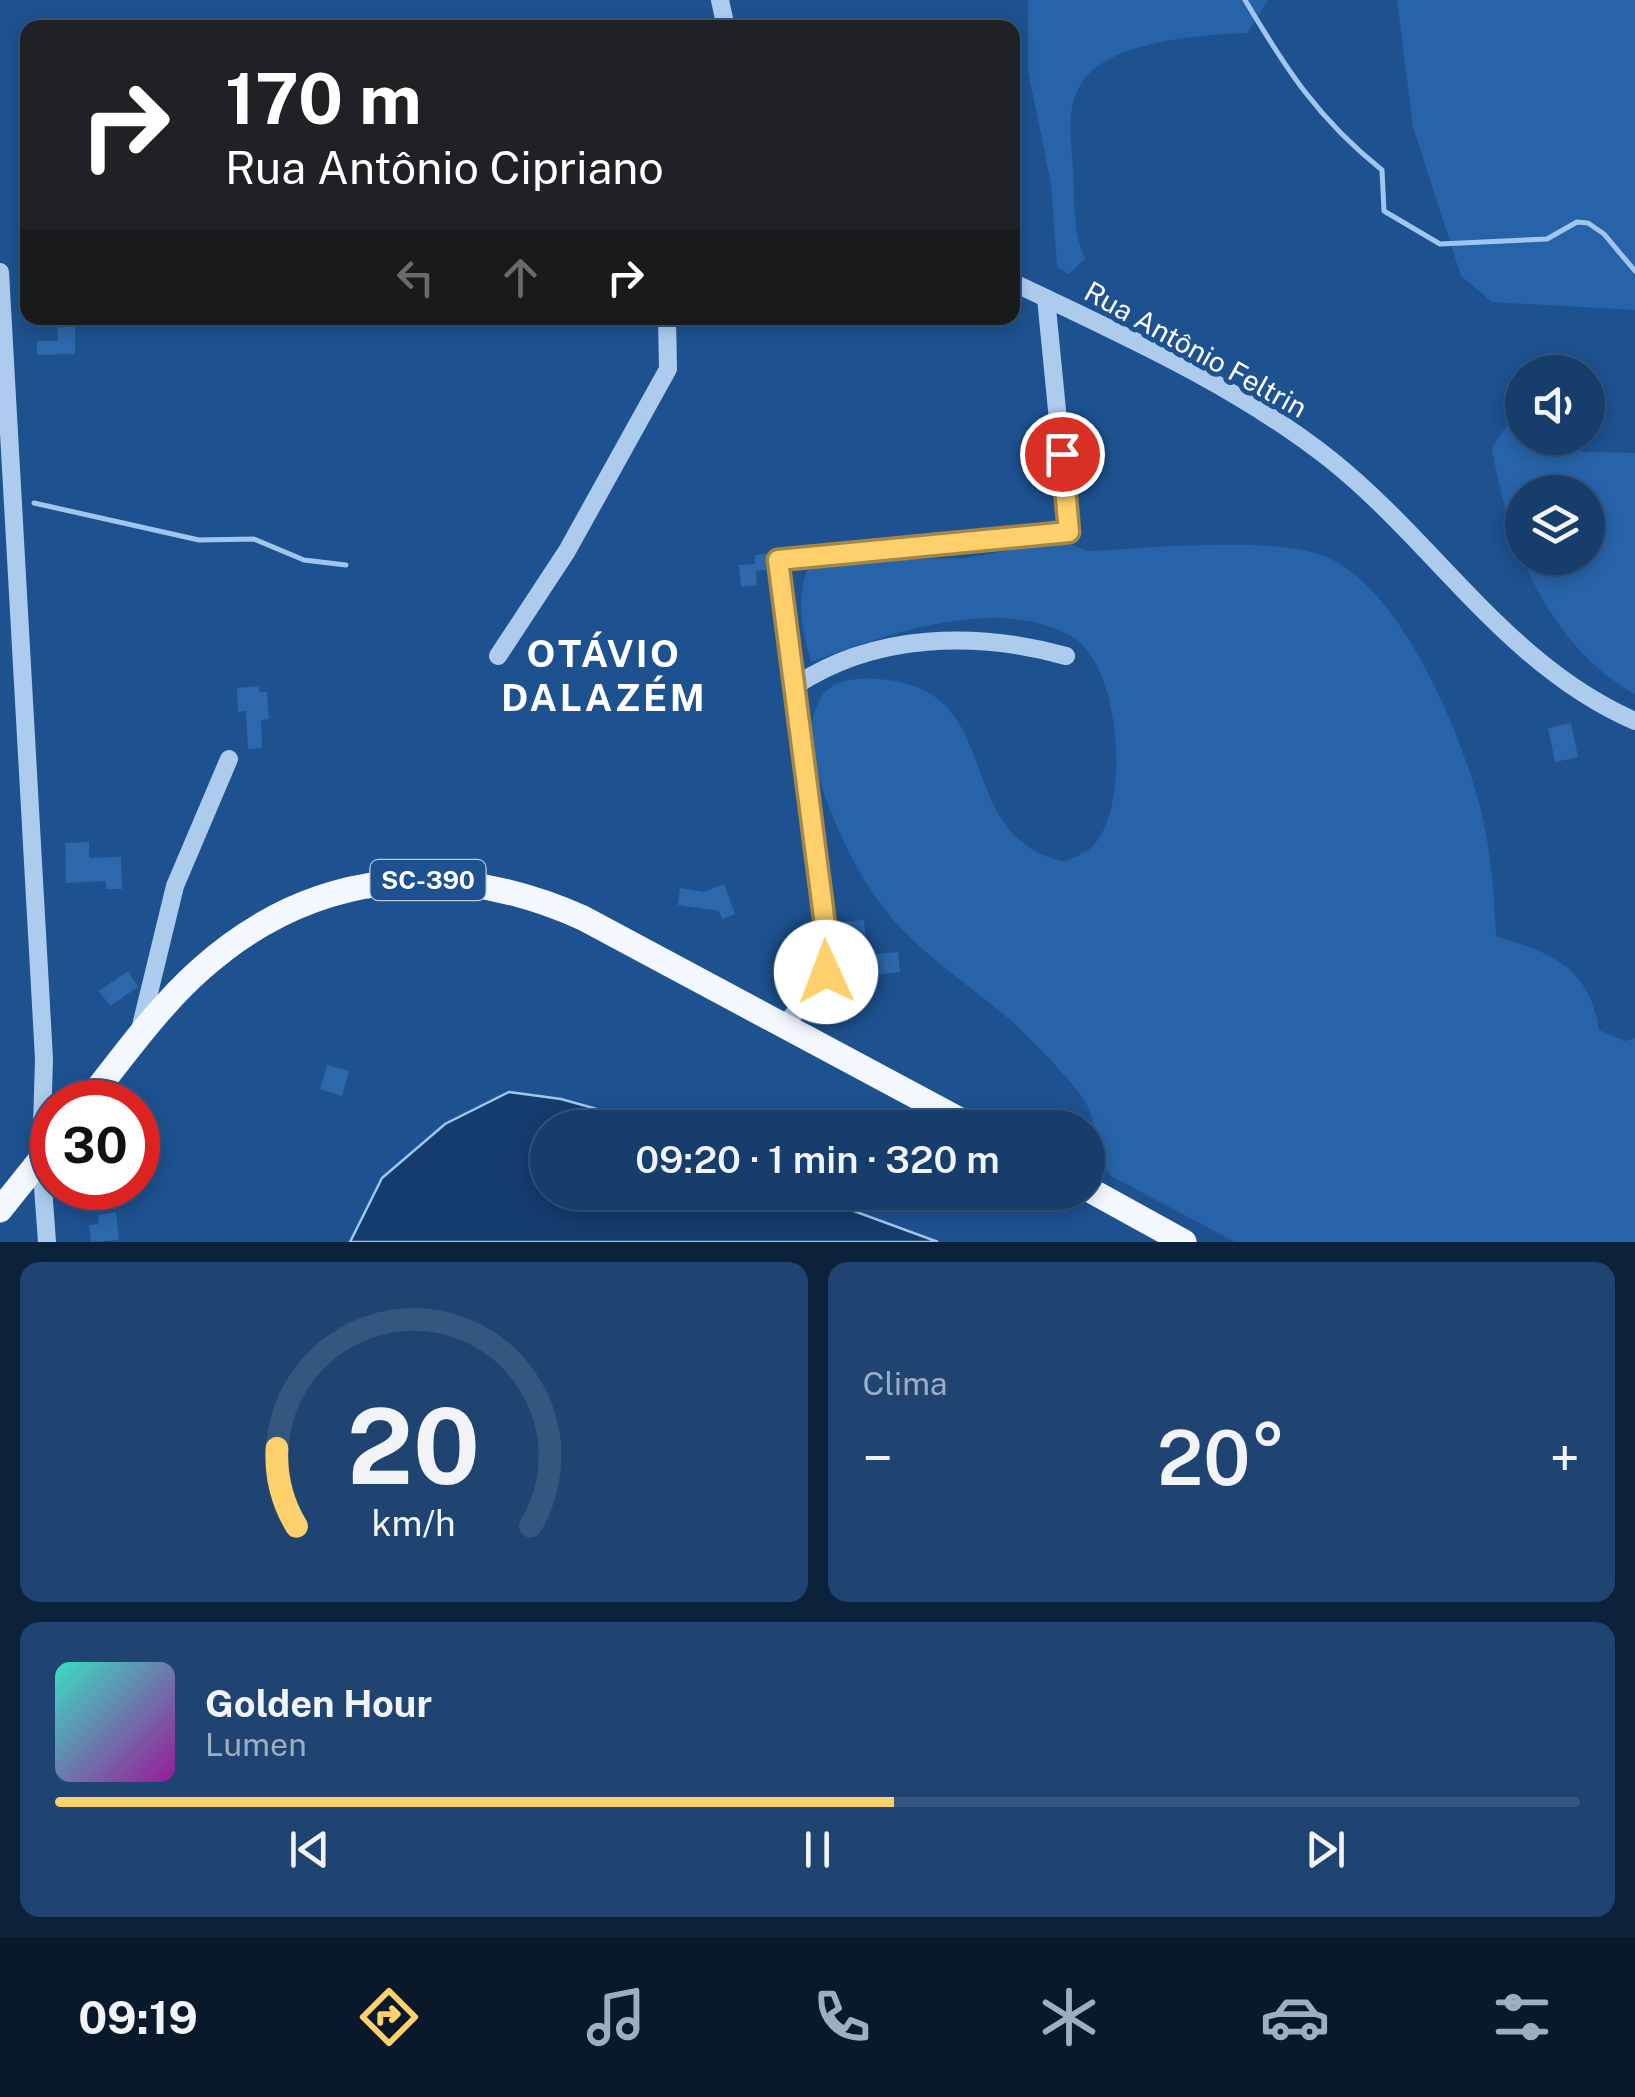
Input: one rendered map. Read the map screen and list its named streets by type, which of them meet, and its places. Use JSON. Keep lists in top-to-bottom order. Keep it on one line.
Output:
{"streets":{"main road":["SC-390"],"street":["Rua Antônio Feltrin"]},"districts":["OTÁVIO DALAZÉM"],"page":{"turn":["170 m","Rua Antônio Cipriano"],"limit":"30","trip":"09:20 · 1 min · 320 m","tile":"Clima","heat":["−","20°","+"],"song":["Golden Hour","Lumen"],"tabs":"09:19","gauge":["20","km/h"]}}
